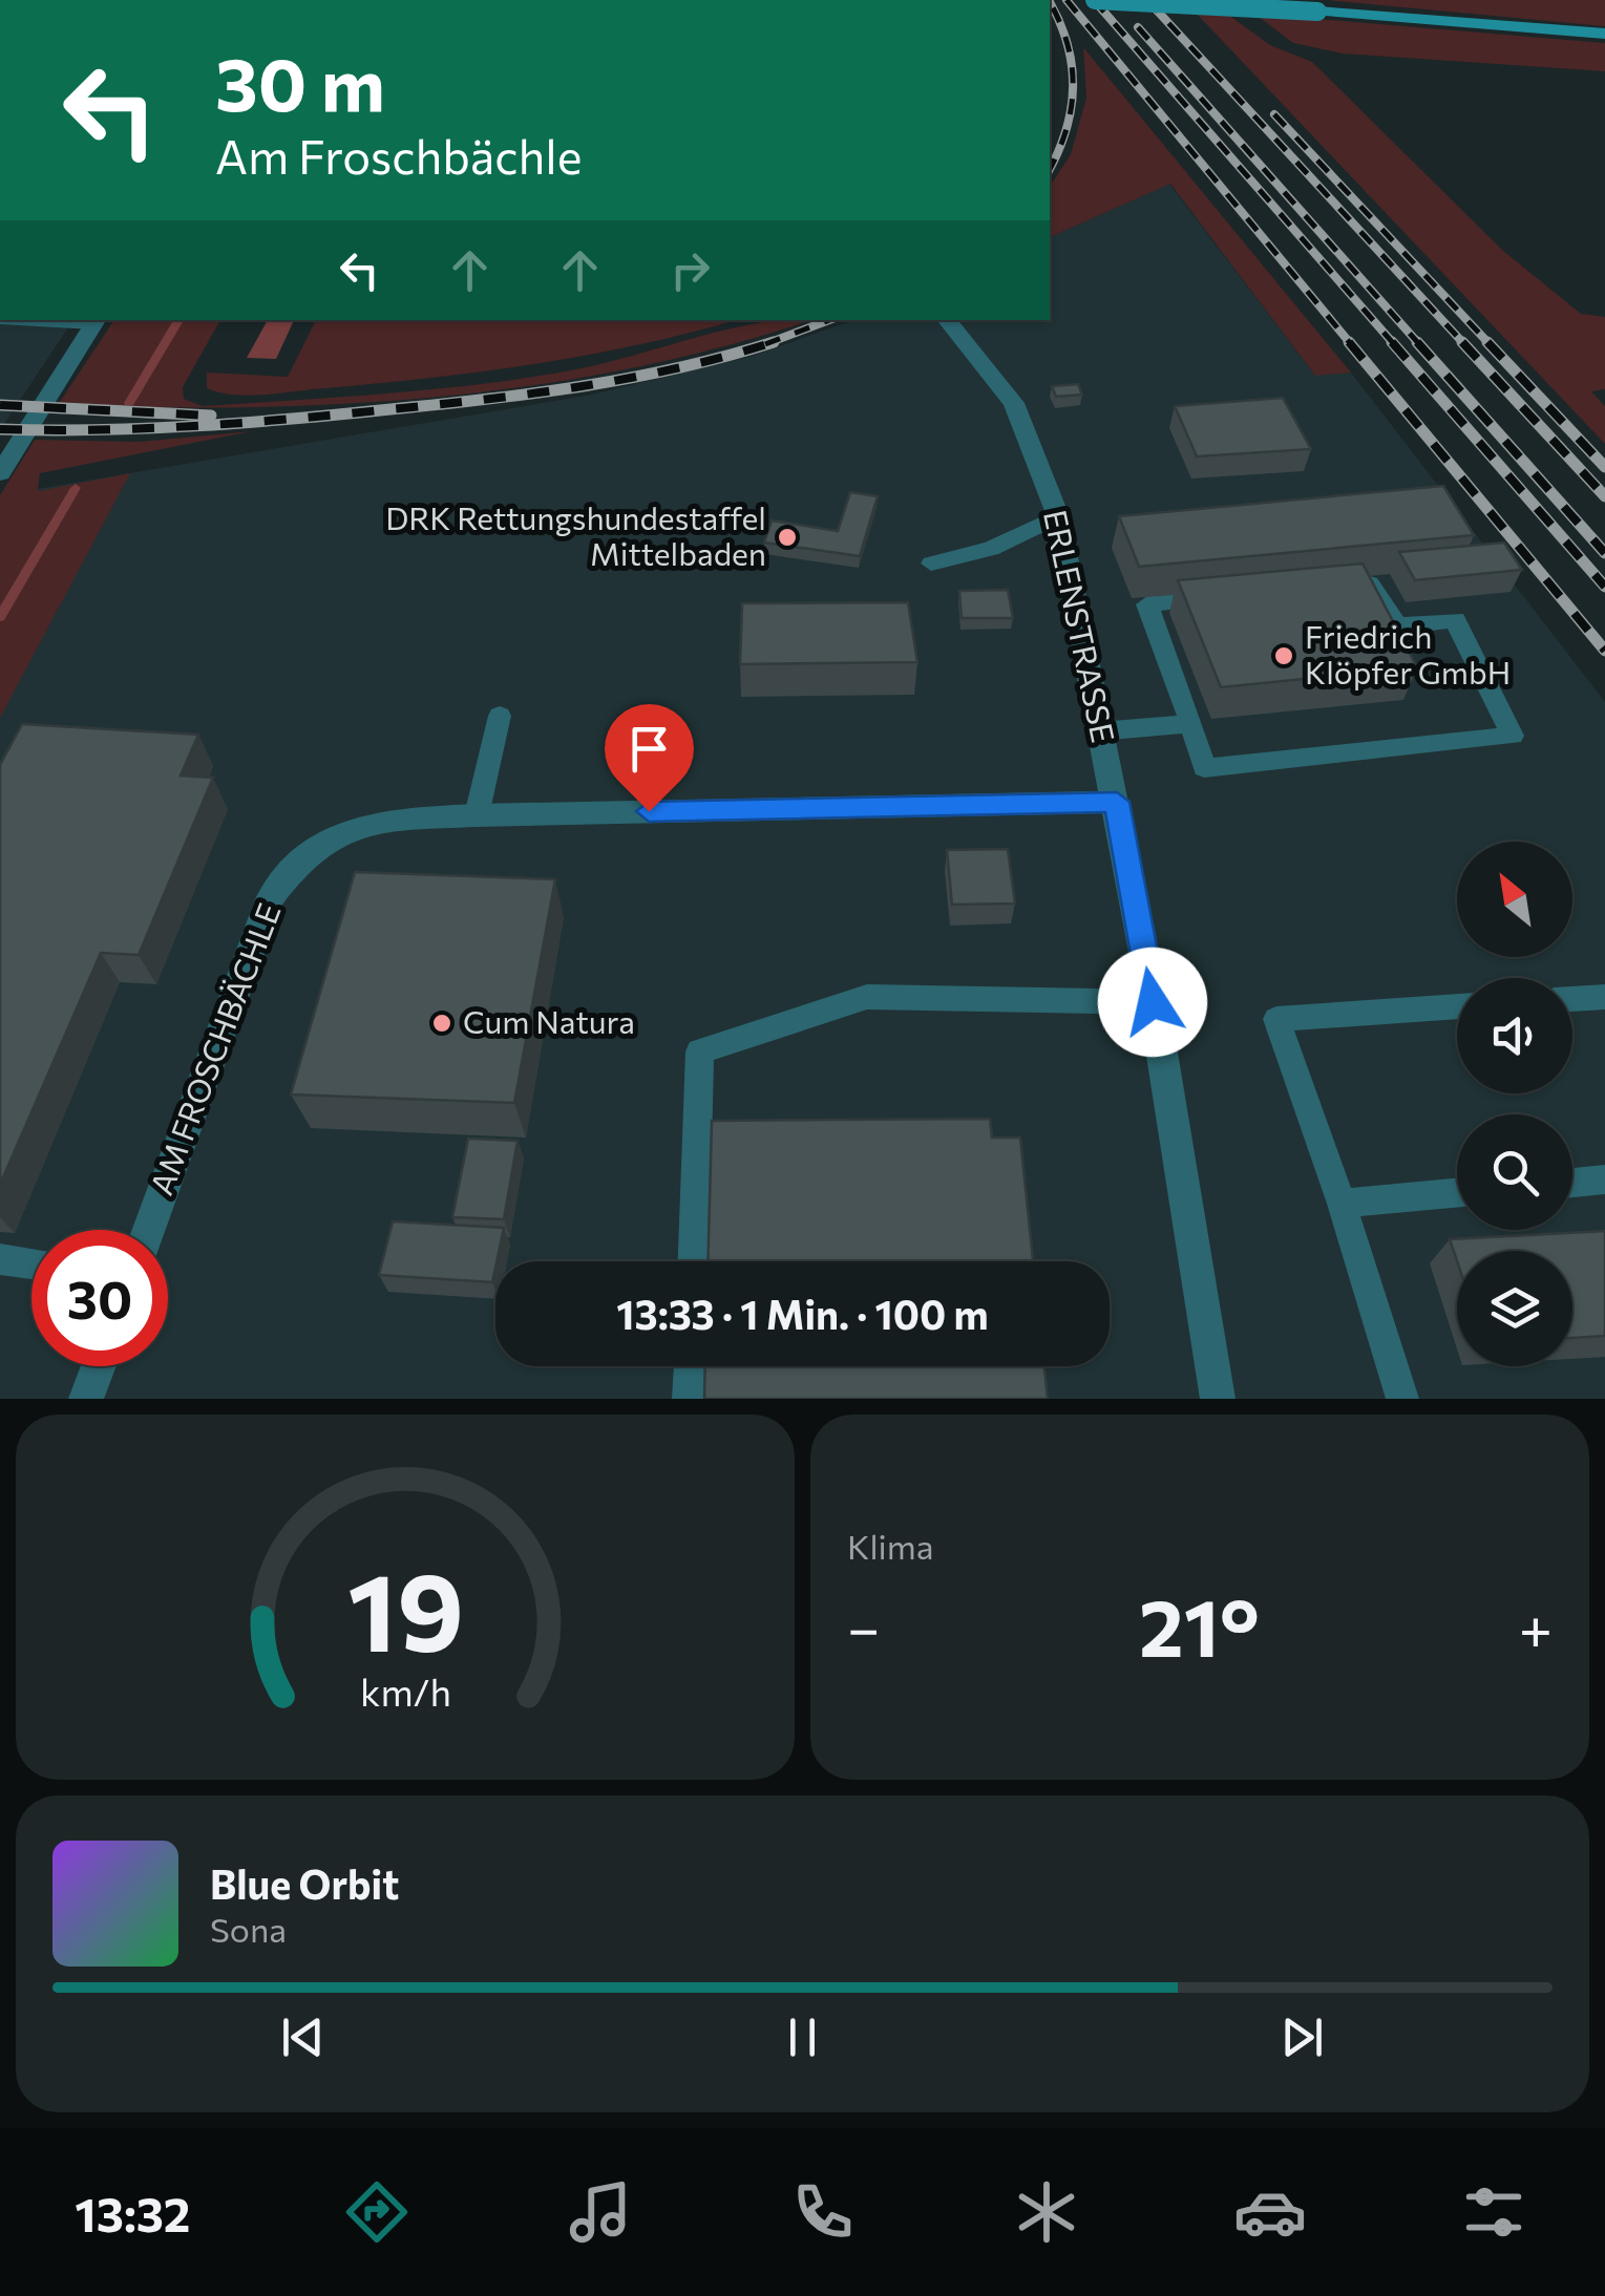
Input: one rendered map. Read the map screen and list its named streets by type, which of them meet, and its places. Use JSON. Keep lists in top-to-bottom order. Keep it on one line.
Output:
{"streets":{"street":["ERLENSTRASSE","AM FROSCHBÄCHLE"]},"crossings":[["ERLENSTRASSE","AM FROSCHBÄCHLE"]],"places":["DRK Rettungshundestaffel Mittelbaden","Friedrich Klöpfer GmbH","Cum Natura"],"north":"top left","page":{"turn":["30 m","Am Froschbächle"],"limit":"30","trip":"13:33 · 1 Min. · 100 m","tile":"Klima","heat":["−","21°","+"],"song":["Blue Orbit","Sona"],"tabs":"13:32","gauge":["19","km/h"]}}
